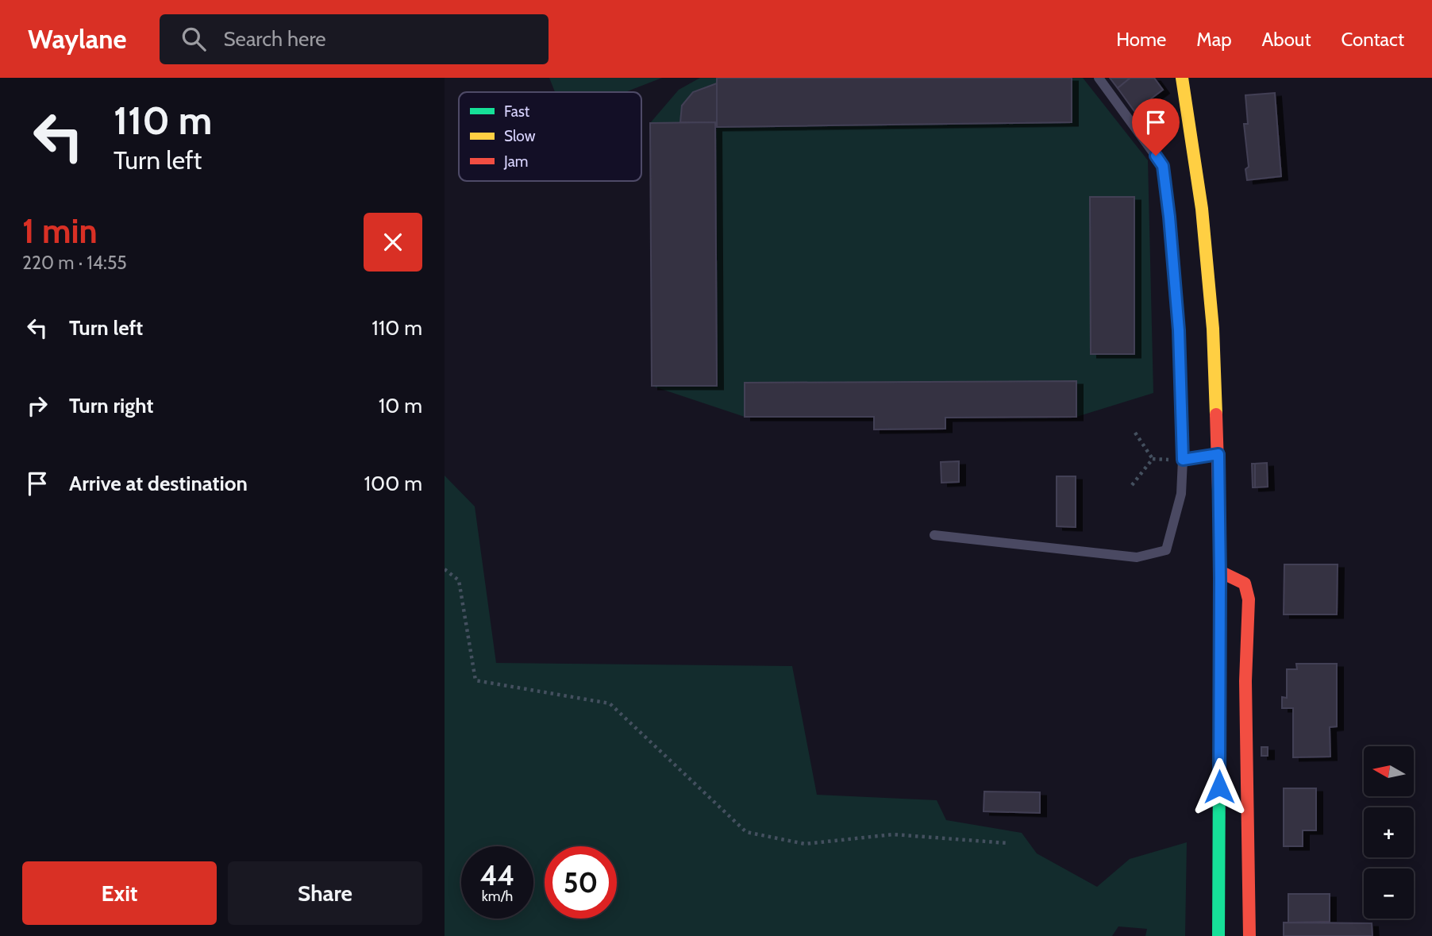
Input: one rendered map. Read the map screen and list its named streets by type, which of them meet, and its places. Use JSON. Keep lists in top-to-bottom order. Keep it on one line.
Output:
{"legend":["Fast","Slow","Jam"],"north":"left","page":{"header":"Waylane","search":"Search here","nav":["Home","Map","About","Contact"],"turn":["110 m","Turn left"],"heading":["1 min","220 m · 14:55"],"list":[{"name":"Turn left","value":"110 m"},{"name":"Turn right","value":"10 m"},{"name":"Arrive at destination","value":"100 m"}],"map_buttons":["+","−"],"speed":"44 km/h","limit":"50","buttons":["Exit","Share"]}}
